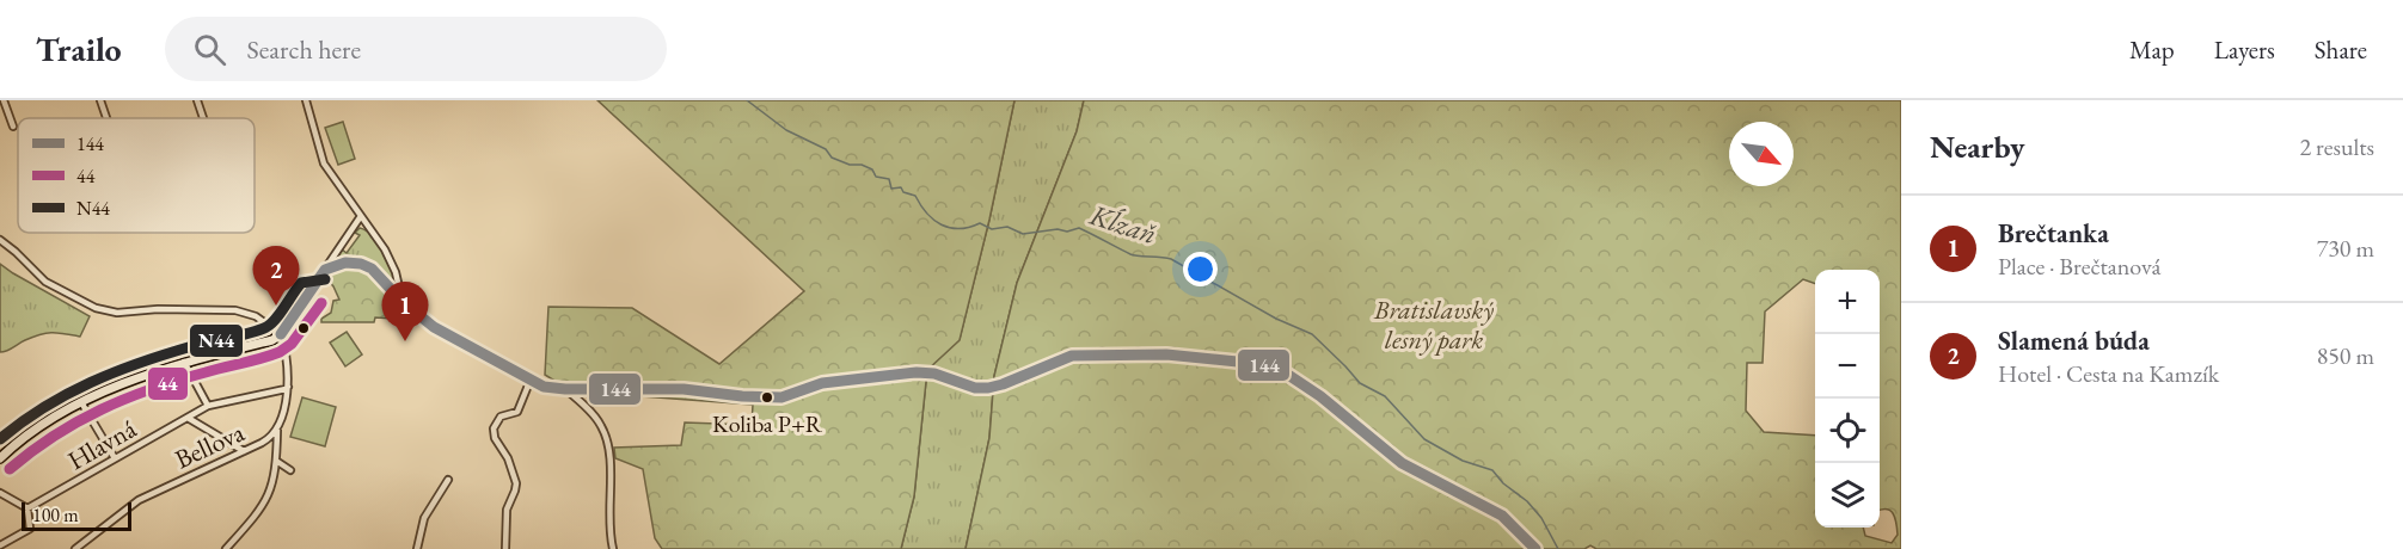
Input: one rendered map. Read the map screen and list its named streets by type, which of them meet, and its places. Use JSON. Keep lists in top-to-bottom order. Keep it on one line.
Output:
{"streets":{"street":["Hlavná","Bellova"]},"crossings":[["Hlavná","Bellova"]],"water":["Kĺzaň"],"parks":["Bratislavský lesný park"],"places":["Koliba P+R"],"lines":["transit line 144","transit line N44","transit line 44"],"legend":["144","44","N44"],"scale_bar":"100 m","north":"bottom right","page":{"header":"Trailo","search":"Search here","nav":["Map","Layers","Share"],"heading":["Nearby","2 results"],"list":[{"mark":"1","name":"Brečtanka","note":"Place · Brečtanová","value":"730 m"},{"mark":"2","name":"Slamená búda","note":"Hotel · Cesta na Kamzík","value":"850 m"}],"pins":["2","1"],"map_buttons":["+","−"],"scale":"100 m"}}
